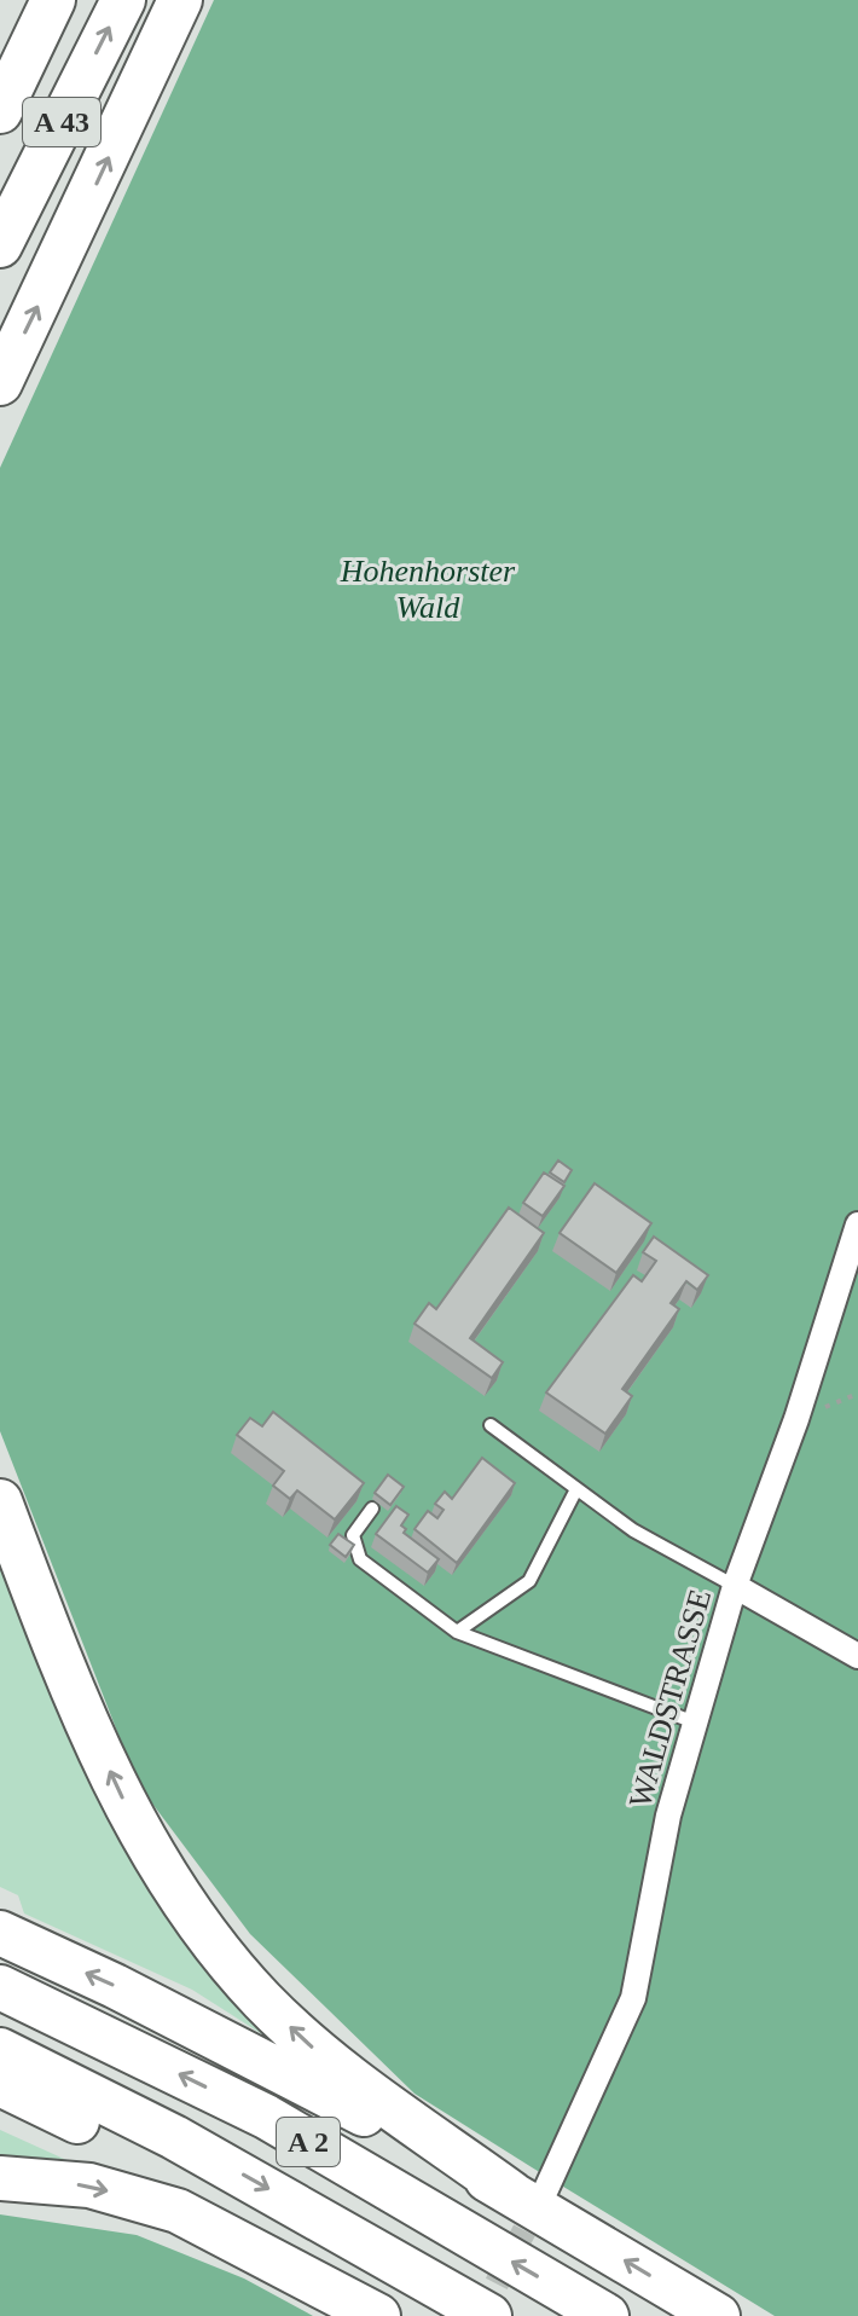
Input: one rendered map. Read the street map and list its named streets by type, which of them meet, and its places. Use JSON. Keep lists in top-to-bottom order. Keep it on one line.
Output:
{"streets":{"highway":["A 43","A 2"],"street":["WALDSTRASSE"]},"parks":["Hohenhorster Wald"]}
